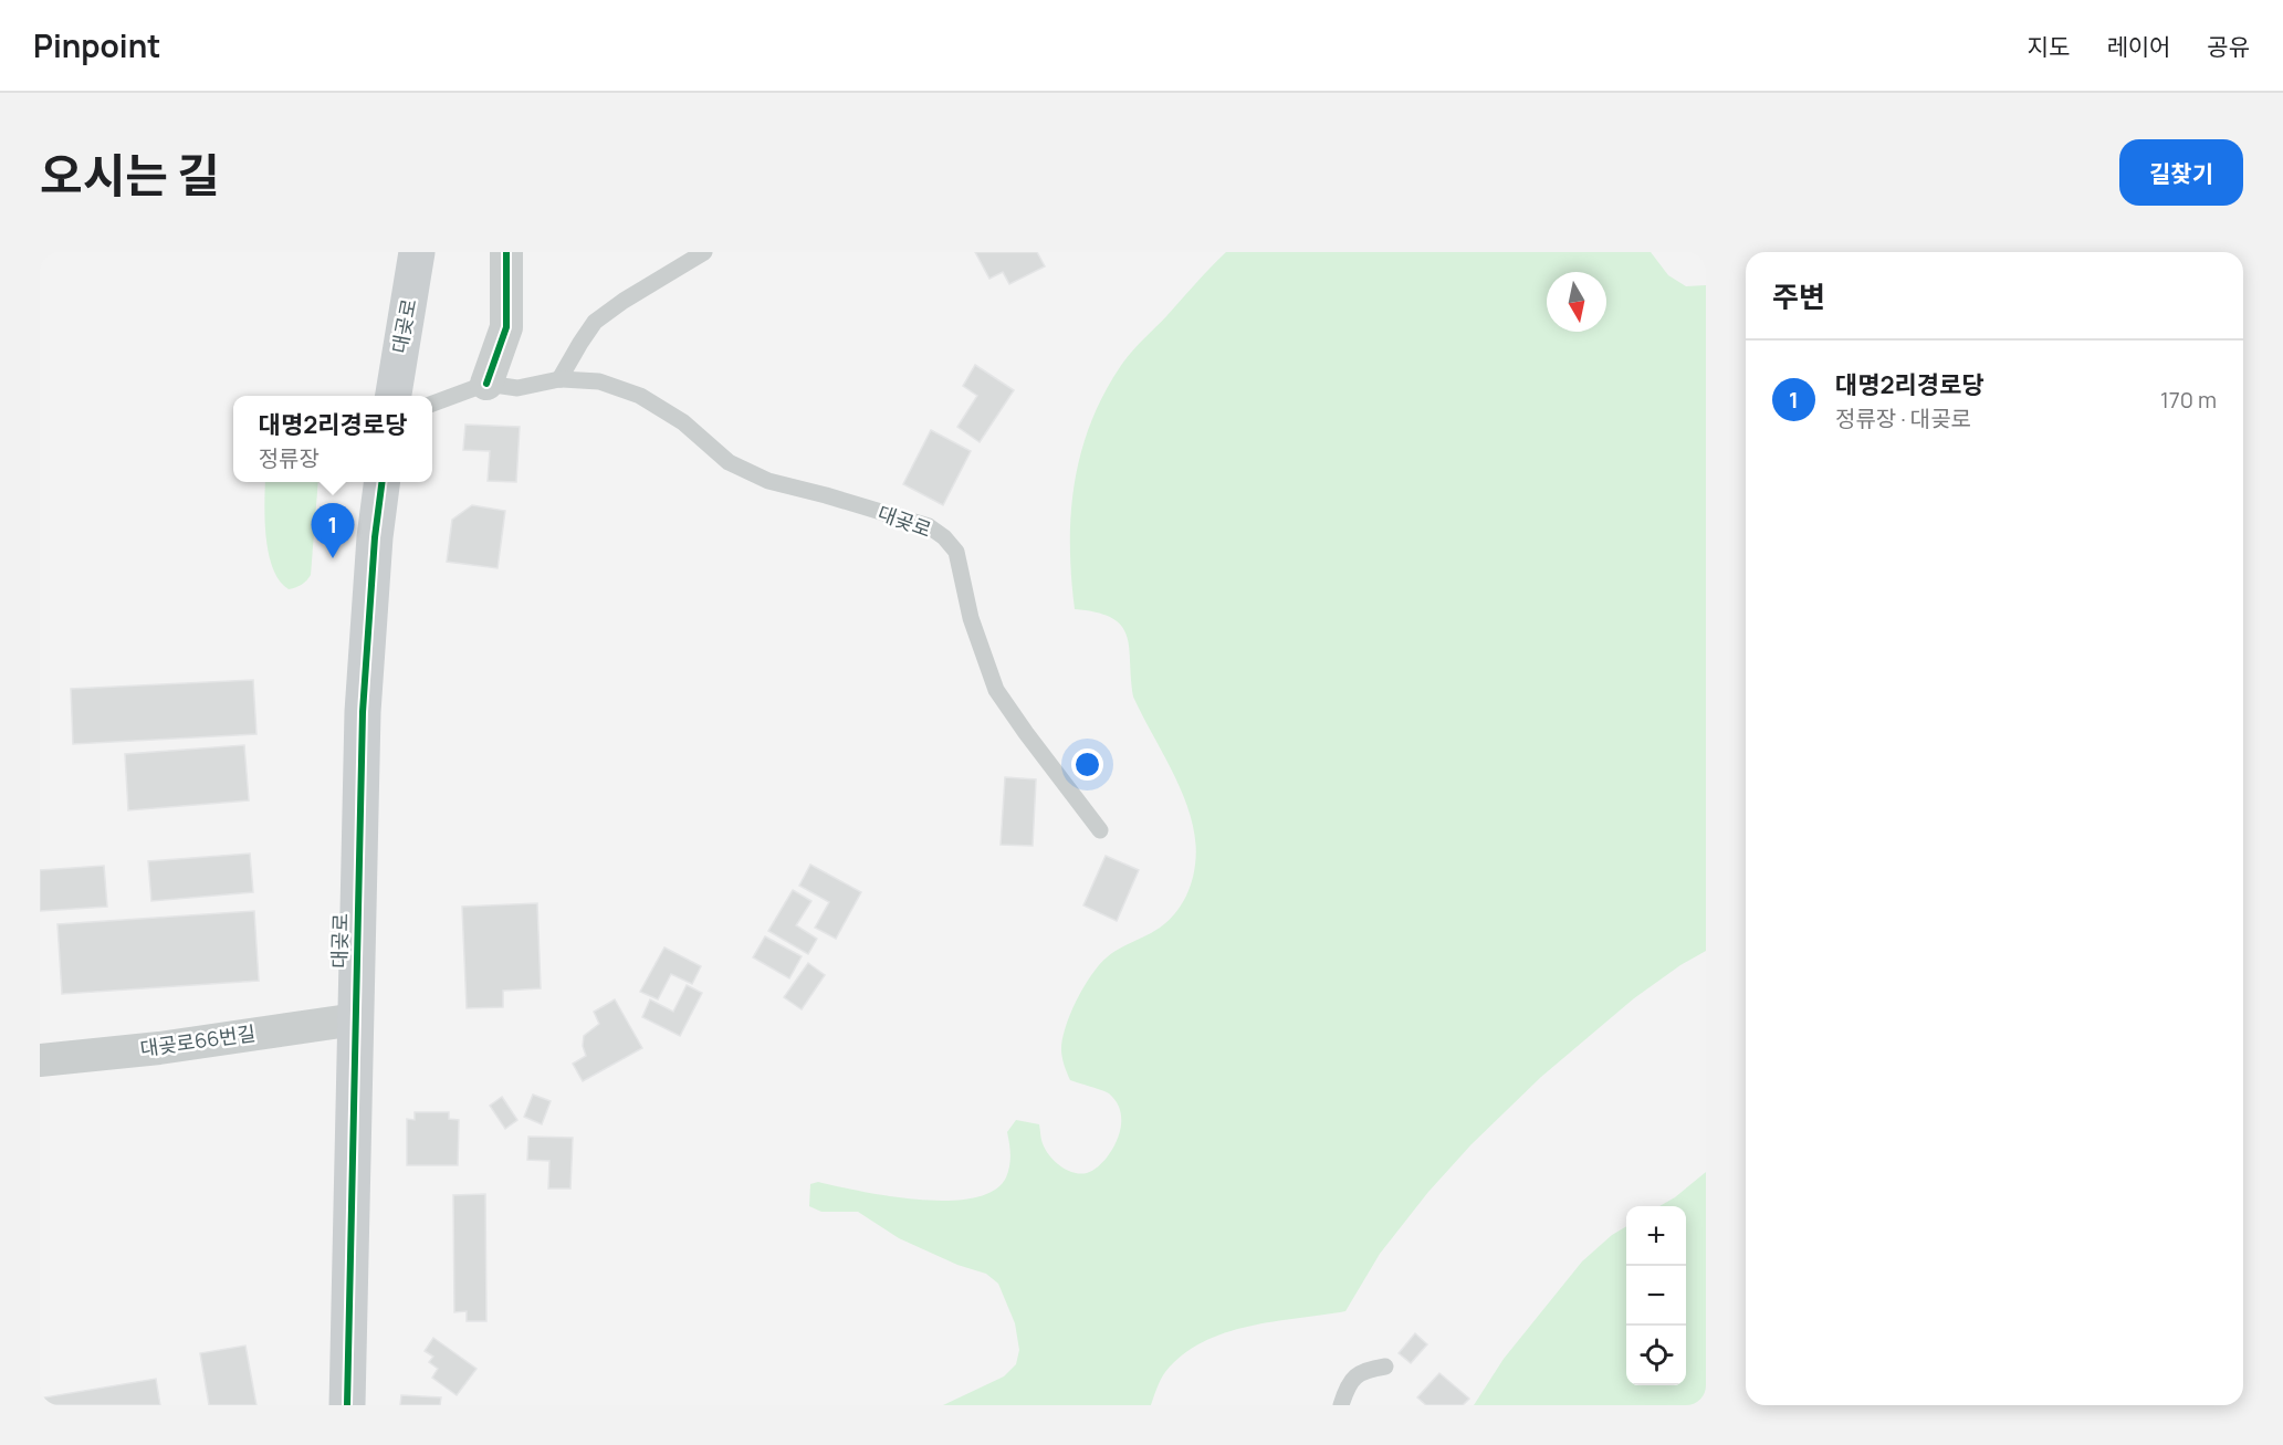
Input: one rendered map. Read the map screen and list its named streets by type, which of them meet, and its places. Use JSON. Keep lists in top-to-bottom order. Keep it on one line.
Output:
{"streets":{"street":["대곶로","대곶로66번길"]},"crossings":[["대곶로","대곶로66번길"]],"north":"bottom","page":{"header":"Pinpoint","nav":["지도","레이어","공유"],"title":"오시는 길","buttons":"길찾기","heading":"주변","list":[{"mark":"1","name":"대명2리경로당","note":"정류장 · 대곶로","value":"170 m"}],"popup":["대명2리경로당","정류장"],"pins":"1","map_buttons":["+","−"]}}
